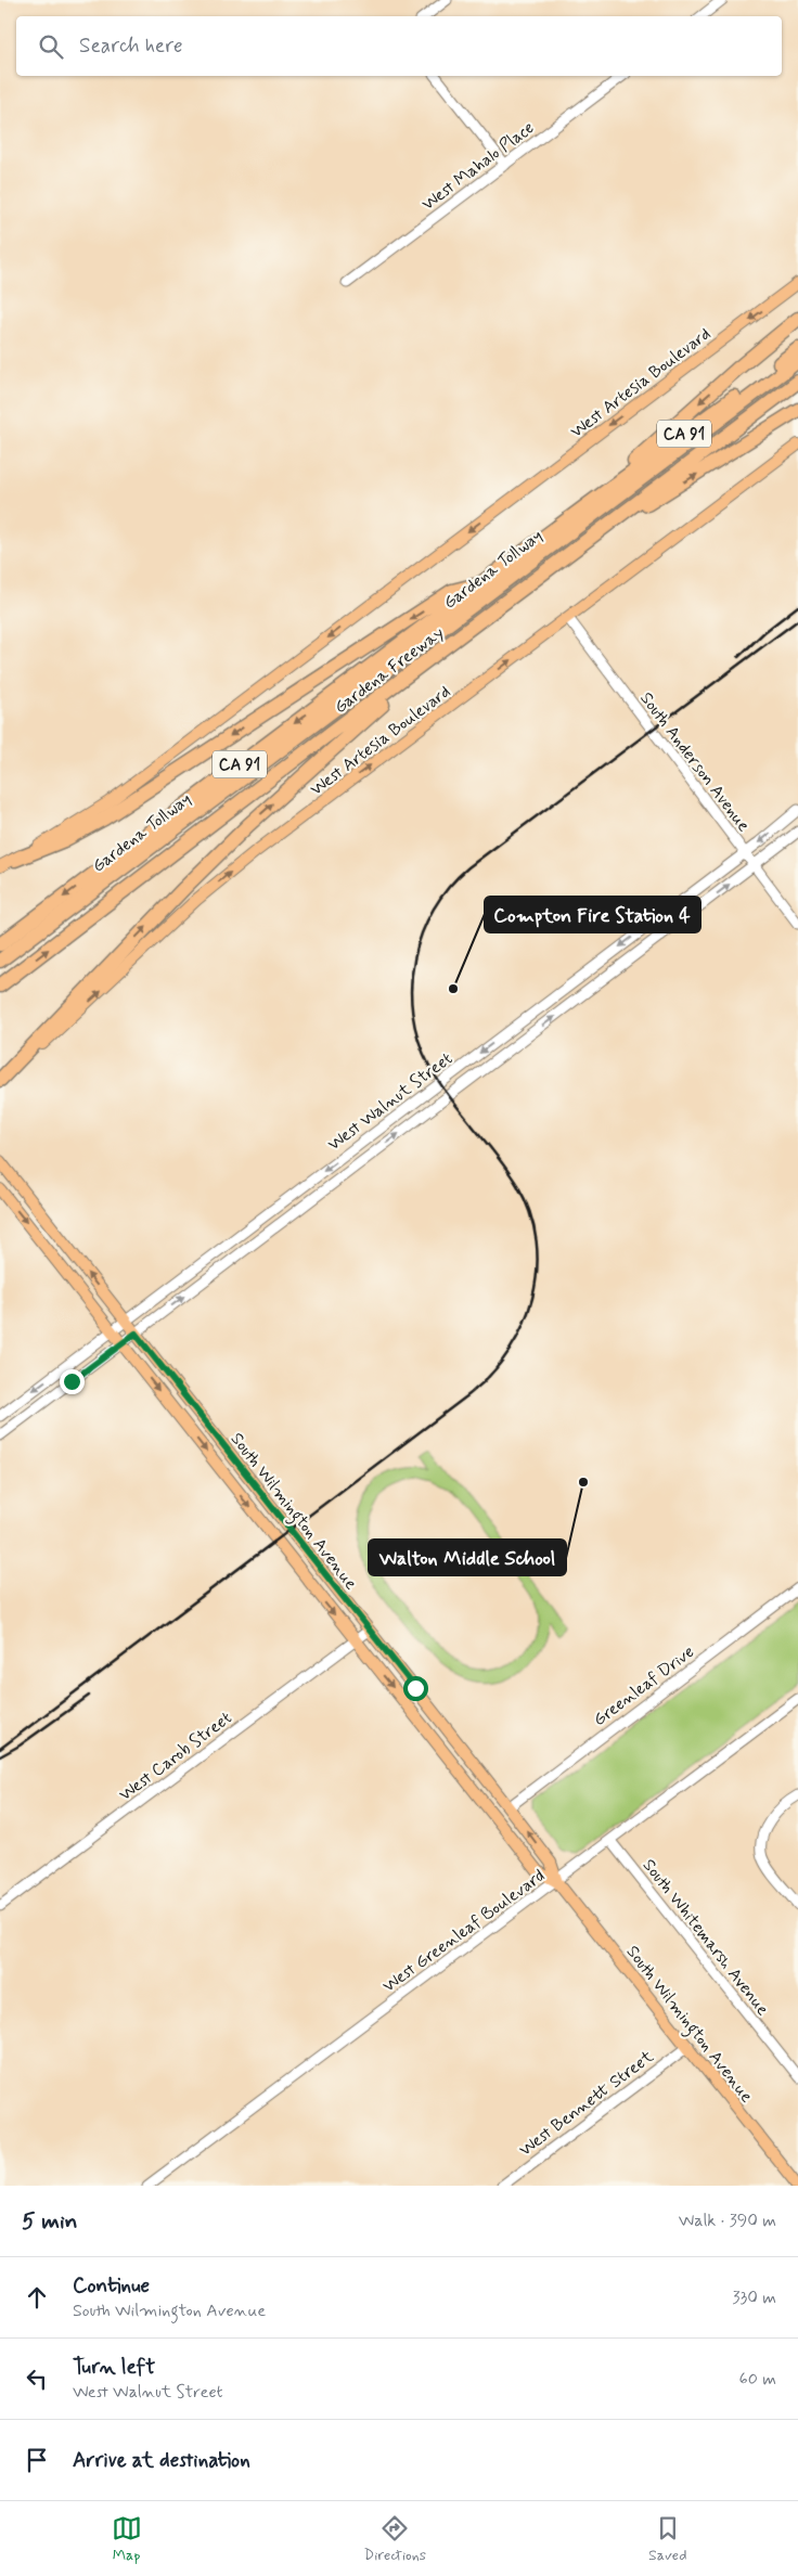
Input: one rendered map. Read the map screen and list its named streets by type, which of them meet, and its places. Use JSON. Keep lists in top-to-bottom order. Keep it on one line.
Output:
{"streets":{"highway":["CA 91","Gardena Tollway","Gardena Freeway"],"main road":["West Artesia Boulevard","South Wilmington Avenue"],"street":["West Mahalo Place","South Anderson Avenue","West Walnut Street","Greenleaf Drive","West Carob Street","West Greenleaf Boulevard","South Whitemarsh Avenue","West Bennett Street"]},"crossings":[["West Artesia Boulevard","South Anderson Avenue"],["South Anderson Avenue","West Walnut Street"],["West Walnut Street","South Wilmington Avenue"],["South Wilmington Avenue","Greenleaf Drive"],["South Wilmington Avenue","West Carob Street"],["South Wilmington Avenue","West Greenleaf Boulevard"],["South Wilmington Avenue","West Bennett Street"],["West Greenleaf Boulevard","South Whitemarsh Avenue"]],"places":["Compton Fire Station 4","Walton Middle School"],"page":{"search":"Search here","heading":["5 min","Walk · 390 m"],"list":[["Continue","South Wilmington Avenue","330 m"],["Turn left","West Walnut Street","60 m"],"Arrive at destination"],"nav":["Map","Directions","Saved"]}}
